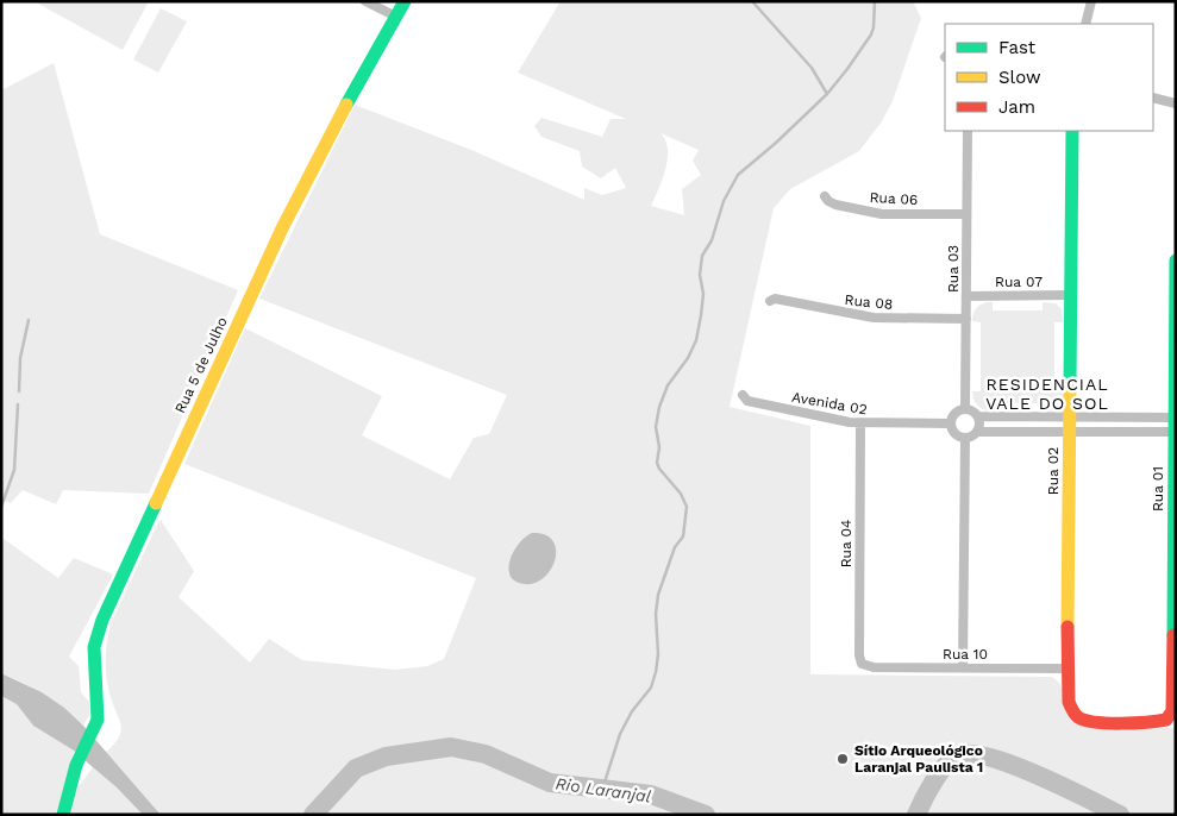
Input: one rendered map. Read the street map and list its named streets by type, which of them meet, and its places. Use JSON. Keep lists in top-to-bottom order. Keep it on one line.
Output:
{"streets":{"street":["Rua 06","Rua 03","Rua 07","Rua 08","Rua 5 de Julho","Avenida 02","Rua 02","Rua 01","Rua 04","Rua 10"]},"crossings":[["Rua 06","Rua 03"],["Rua 03","Rua 07"],["Rua 03","Rua 08"],["Rua 03","Avenida 02"],["Rua 07","Rua 02"],["Avenida 02","Rua 04"],["Rua 02","Rua 01"],["Rua 02","Rua 10"],["Rua 04","Rua 10"]],"districts":["RESIDENCIAL VALE DO SOL"],"water":["Rio Laranjal"],"places":["Sítio Arqueológico Laranjal Paulista 1"],"legend":["Fast","Slow","Jam"]}
